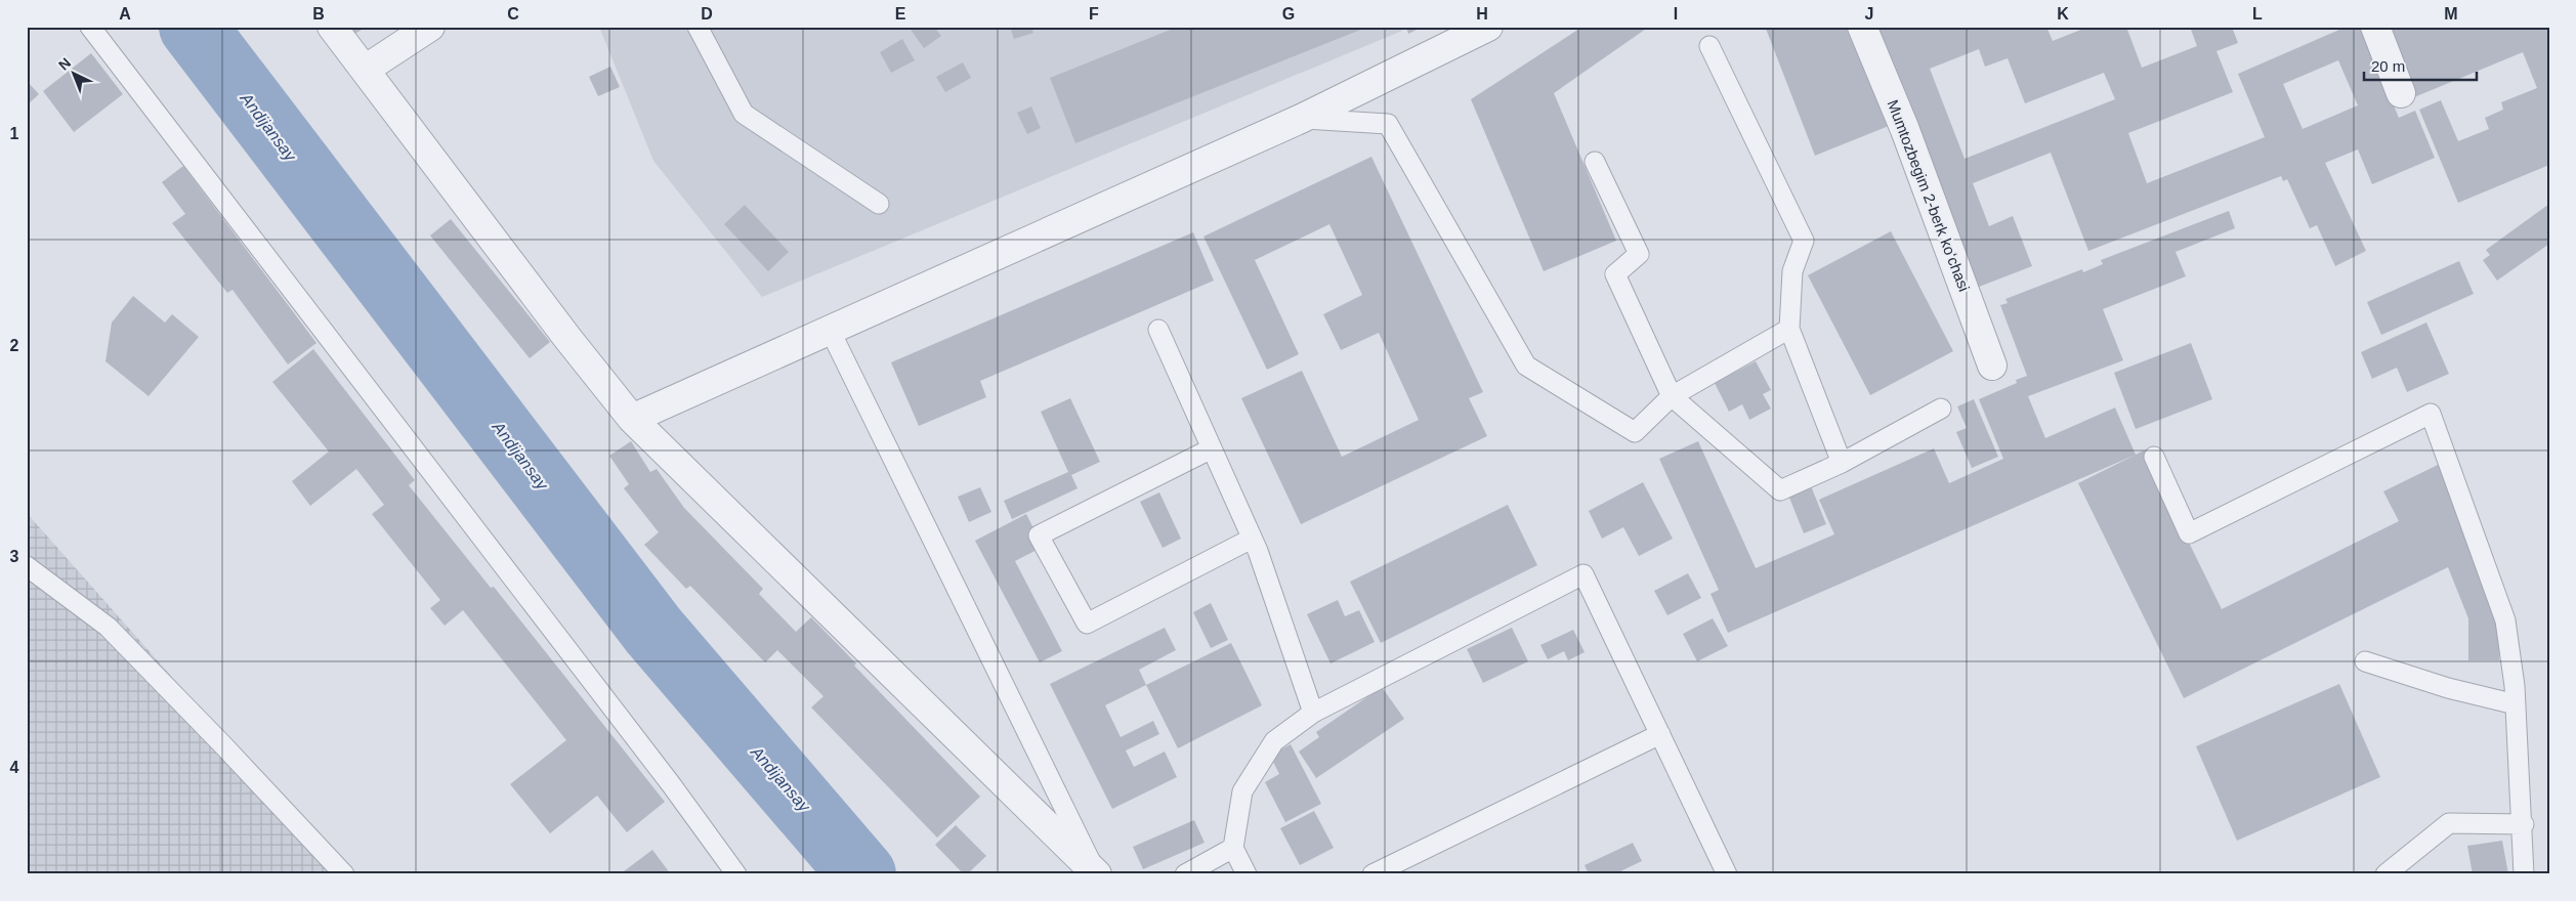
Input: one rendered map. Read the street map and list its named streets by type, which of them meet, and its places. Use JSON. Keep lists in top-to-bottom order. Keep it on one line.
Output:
{"streets":{"street":["Mumtozbegim 2-berk koʻchasi"]},"water":["Andijansay"],"scale_bar":"20 m","north":"top left","grid":{"columns":["A","B","C","D","E","F","G","H","I","J","K","L","M"],"rows":["1","2","3","4"]}}
